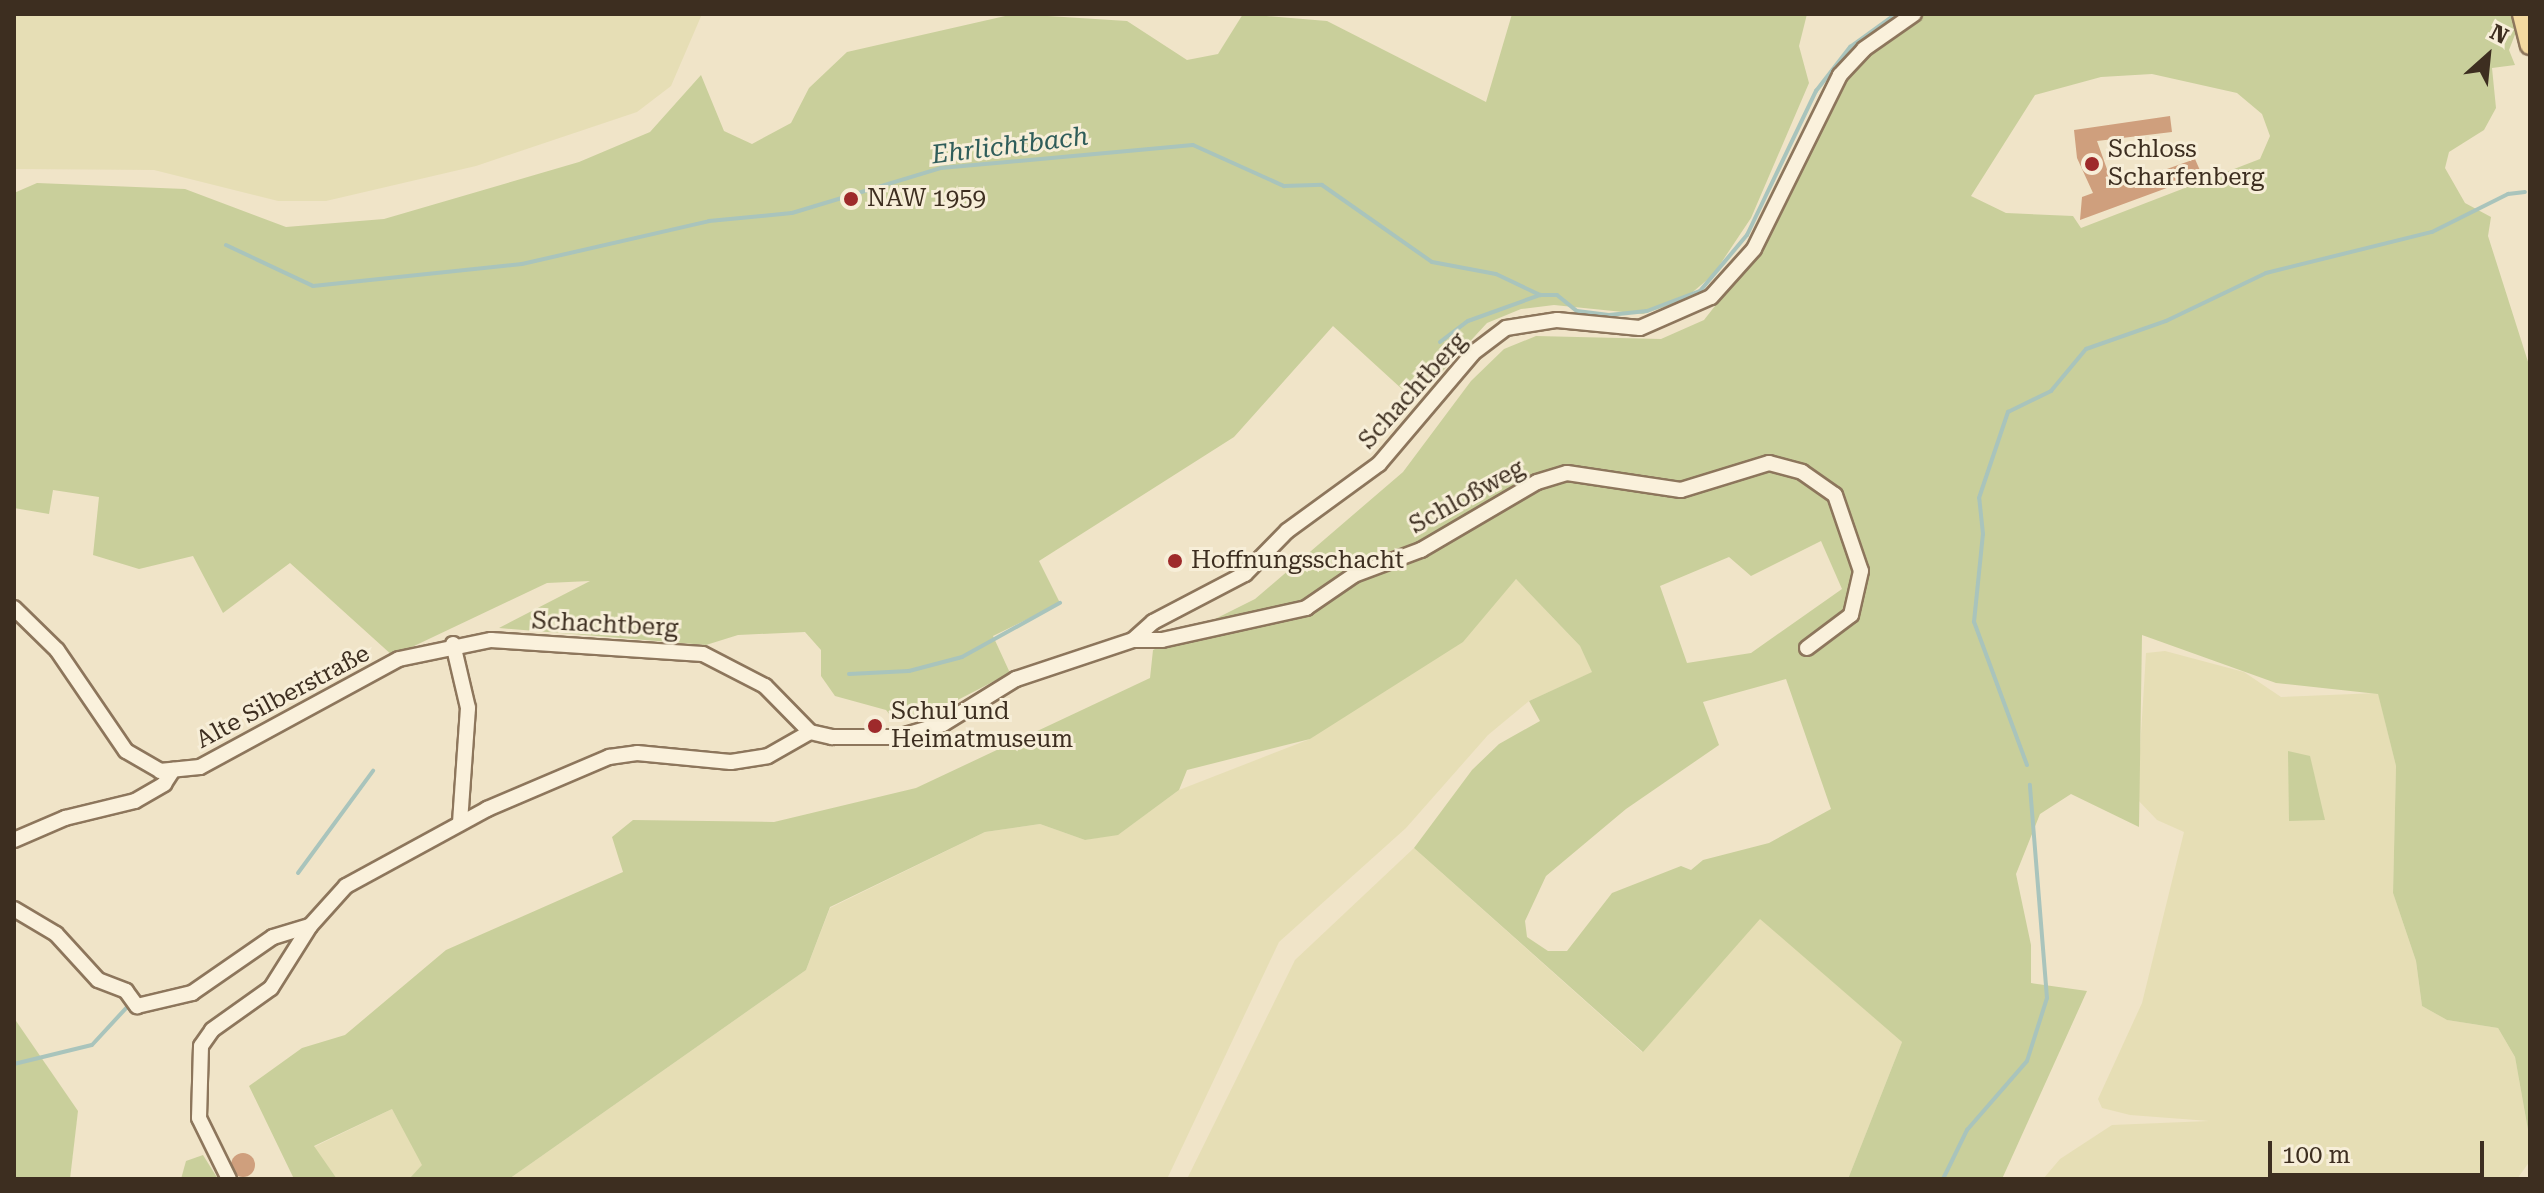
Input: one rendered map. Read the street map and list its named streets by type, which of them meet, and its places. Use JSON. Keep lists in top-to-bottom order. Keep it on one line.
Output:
{"streets":{"street":["Schachtberg","Schloßweg","Alte Silberstraße"]},"crossings":[["Schachtberg","Schloßweg"],["Schachtberg","Alte Silberstraße"]],"water":["Ehrlichtbach"],"places":["Schloss Scharfenberg","NAW 1959","Hoffnungsschacht","Schul und Heimatmuseum"],"scale_bar":"100 m","north":"top right"}
